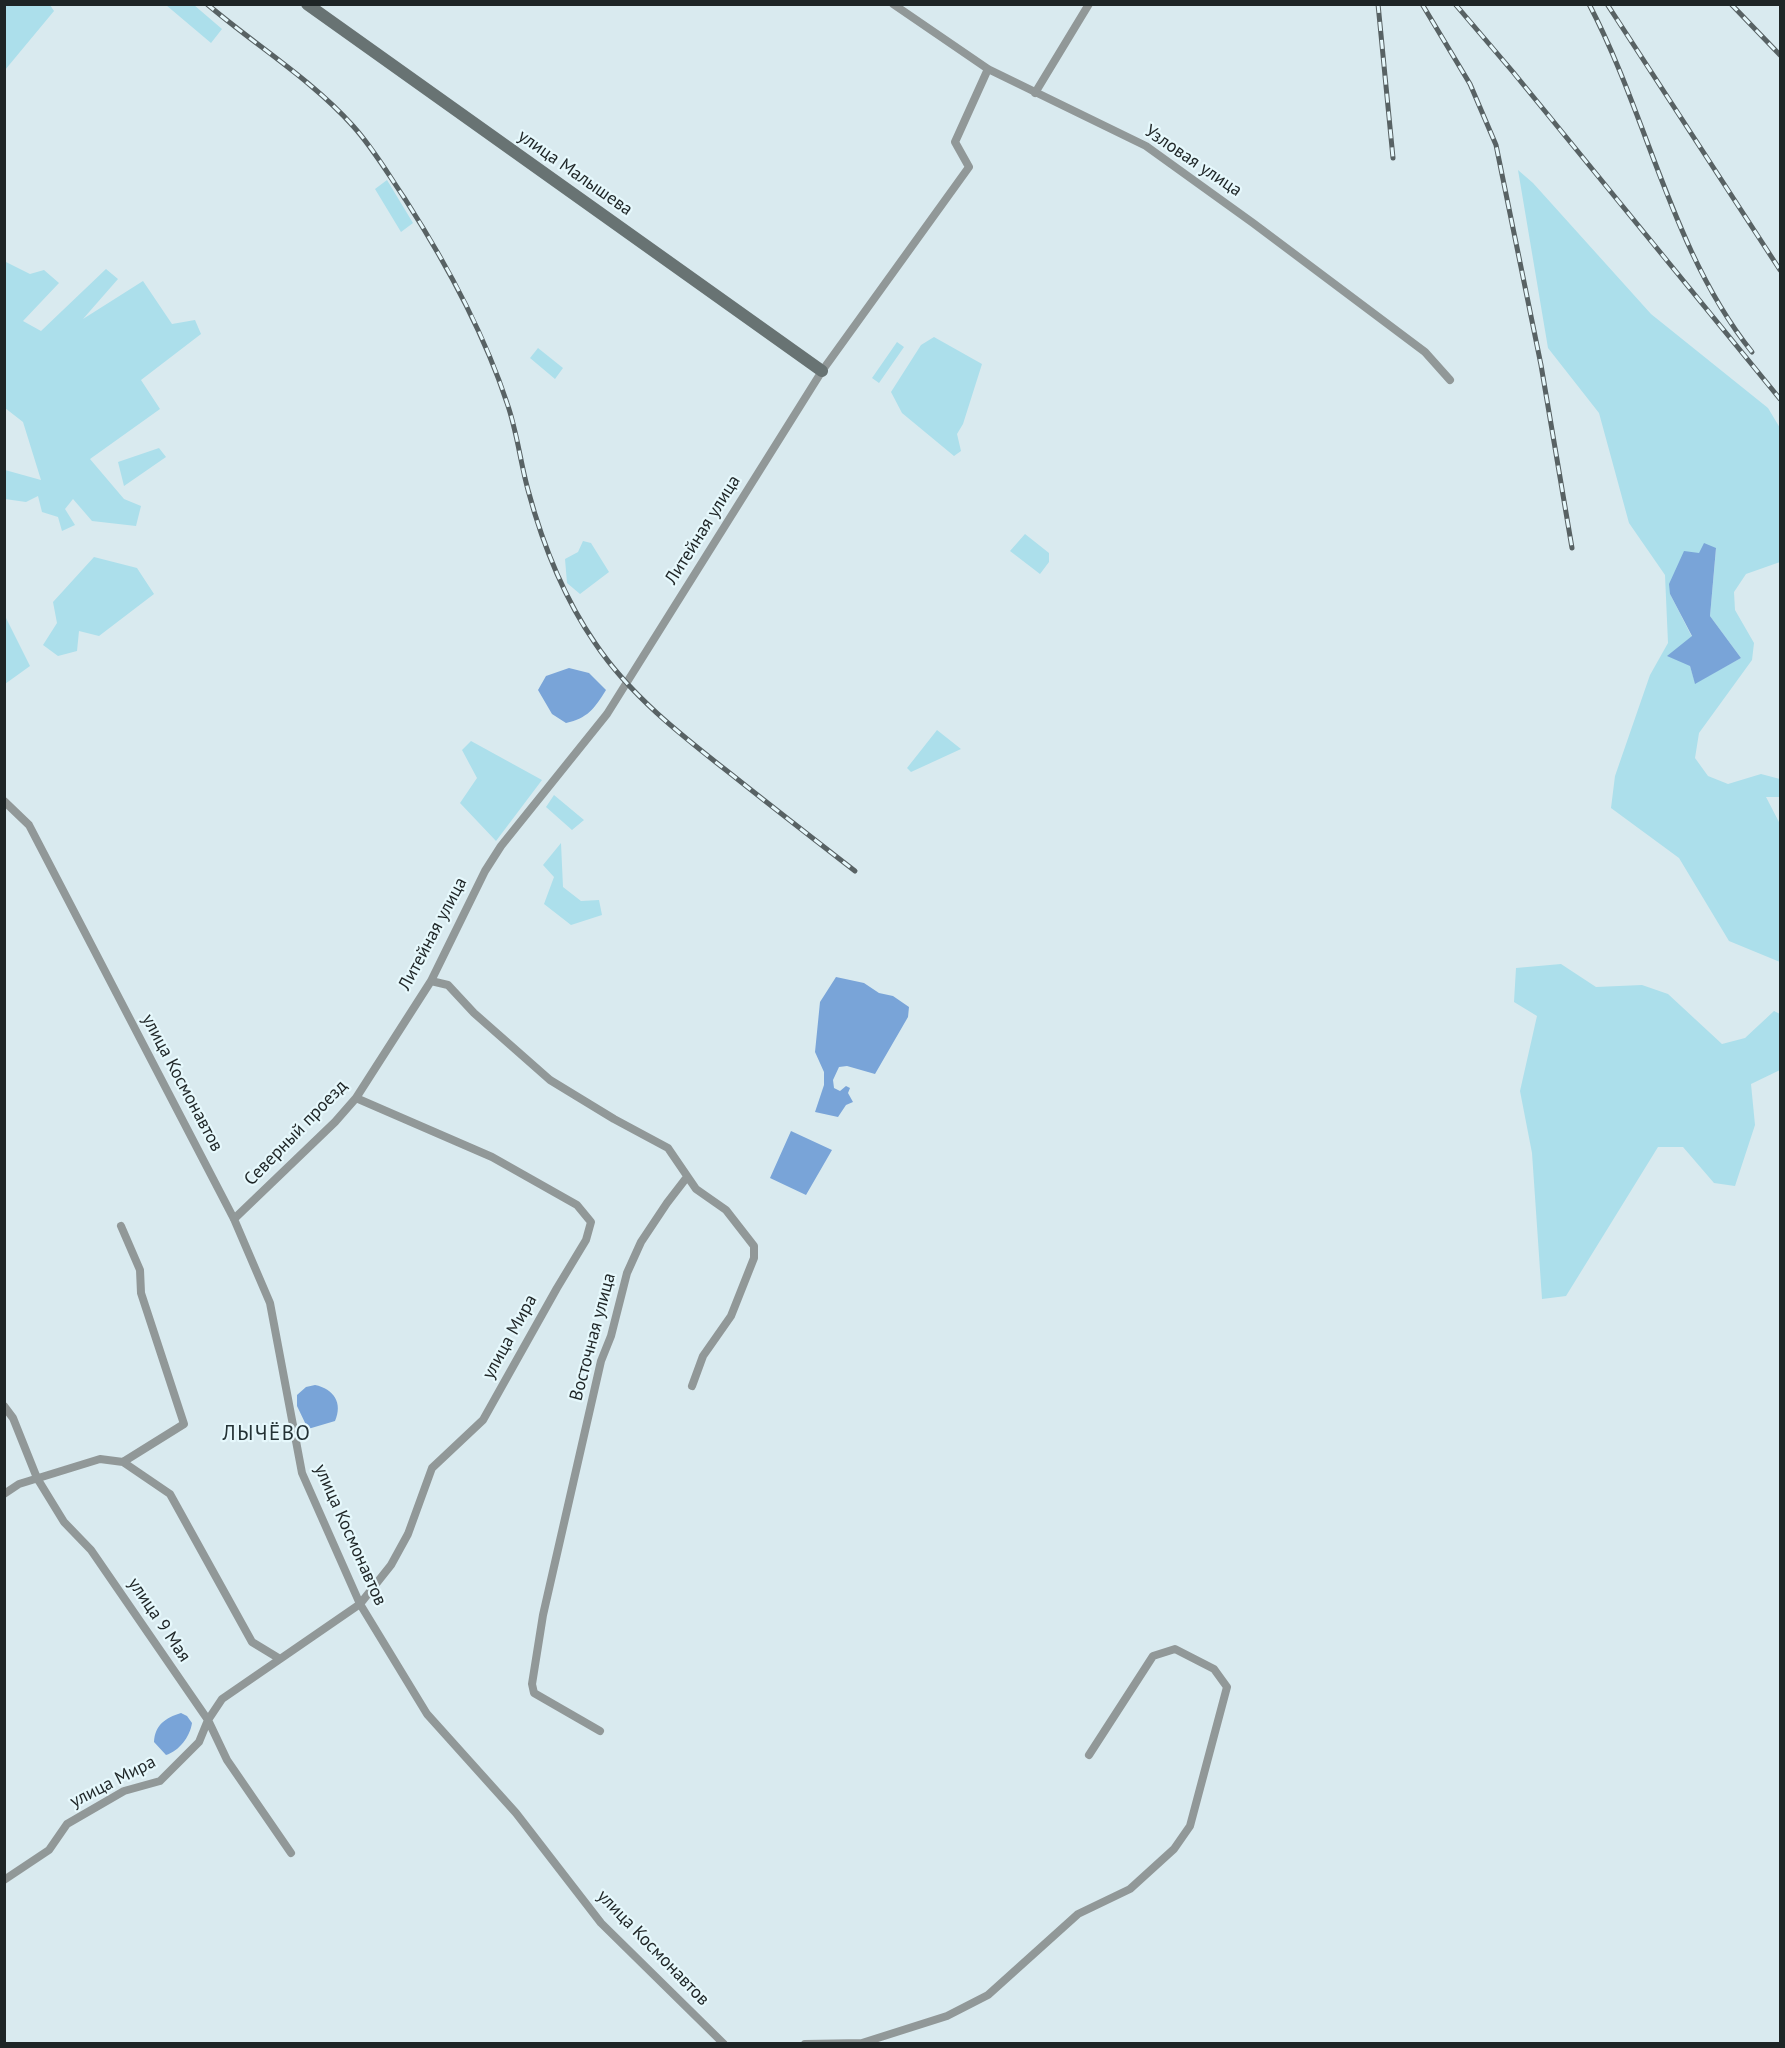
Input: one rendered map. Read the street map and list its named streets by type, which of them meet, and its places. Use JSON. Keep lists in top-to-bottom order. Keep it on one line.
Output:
{"streets":{"street":["Узловая улица","улица Малышева","Литейная улица","улица Космонавтов","Северный проезд","улица Мира","Восточная улица","улица 9 Мая"]},"crossings":[["Узловая улица","Литейная улица"],["улица Малышева","Литейная улица"],["Литейная улица","Северный проезд"],["улица Космонавтов","Северный проезд"],["улица Космонавтов","улица Мира"],["Северный проезд","улица Мира"],["улица Мира","улица 9 Мая"]],"districts":["ЛЫЧЁВО"]}
